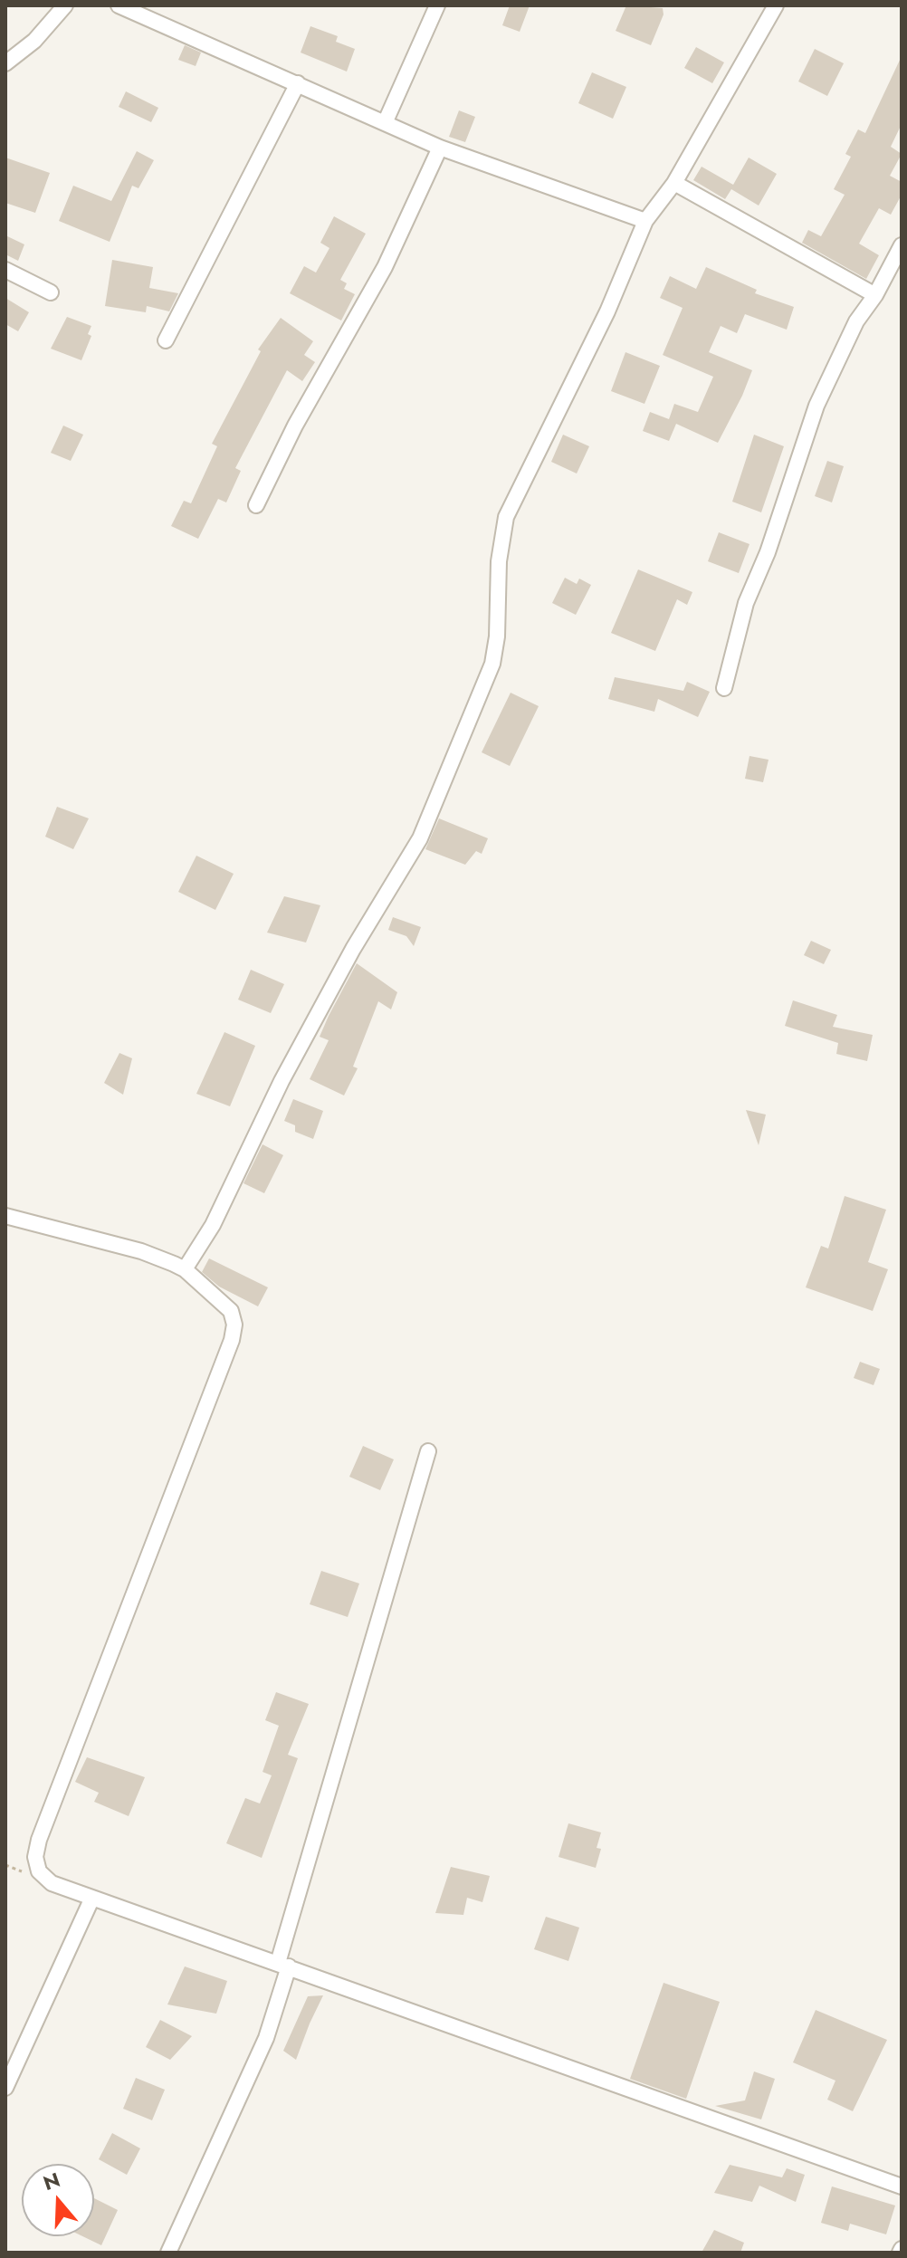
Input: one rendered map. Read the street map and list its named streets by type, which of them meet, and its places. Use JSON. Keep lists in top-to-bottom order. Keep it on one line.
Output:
{"north":"top"}
